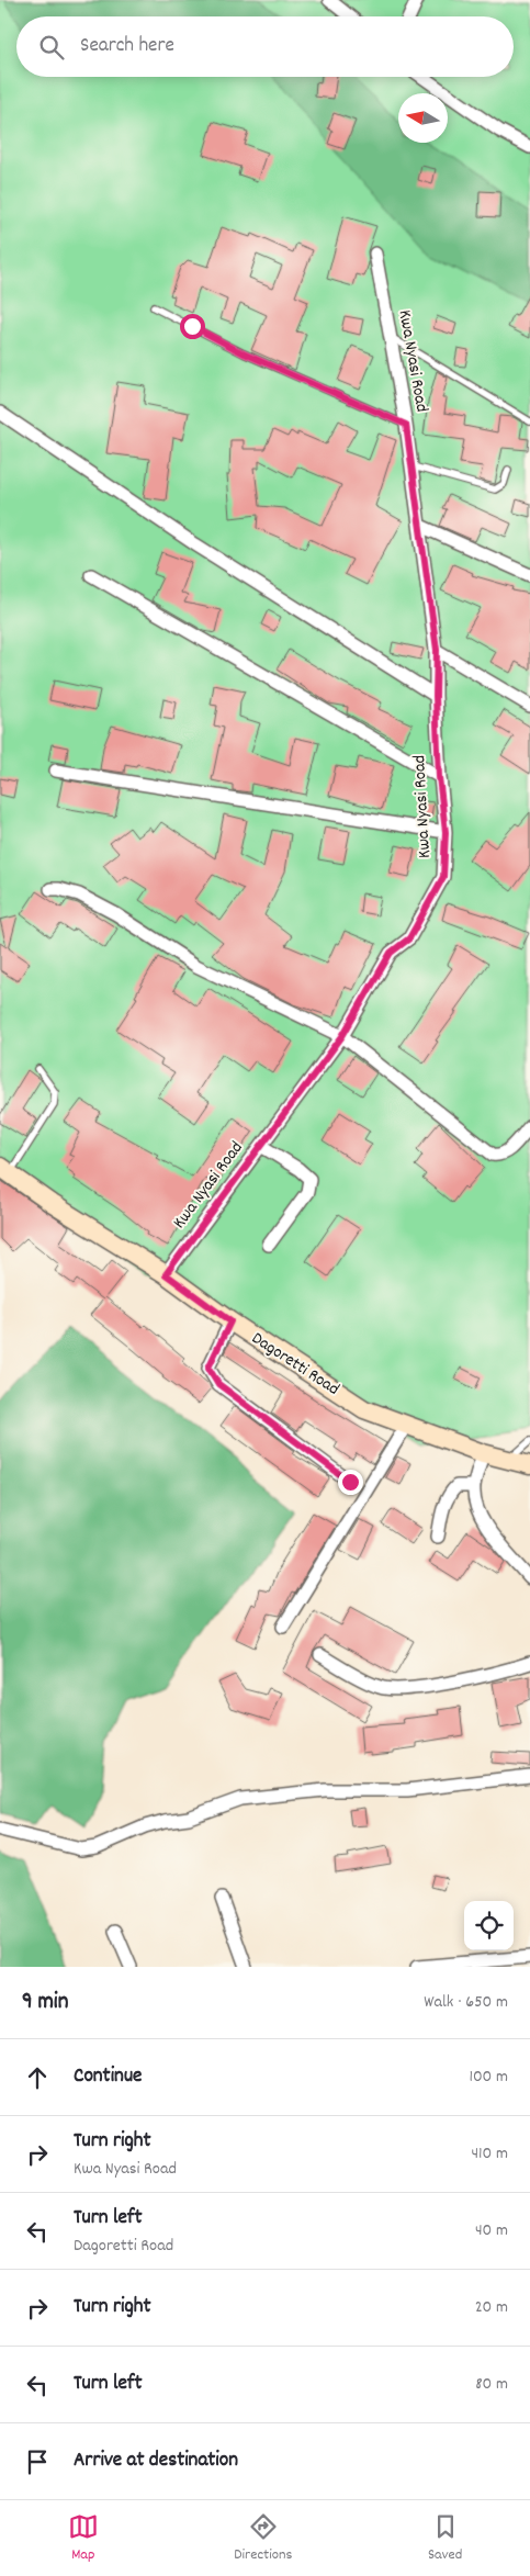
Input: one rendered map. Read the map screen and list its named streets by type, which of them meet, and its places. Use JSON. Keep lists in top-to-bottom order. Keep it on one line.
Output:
{"streets":{"main road":["Dagoretti Road"],"street":["Kwa Nyasi Road"]},"crossings":[["Kwa Nyasi Road","Dagoretti Road"]],"north":"left","page":{"search":"Search here","heading":["9 min","Walk · 650 m"],"list":[["Continue","100 m"],["Turn right","Kwa Nyasi Road","410 m"],["Turn left","Dagoretti Road","40 m"],["Turn right","20 m"],["Turn left","80 m"],"Arrive at destination"],"nav":["Map","Directions","Saved"]}}
